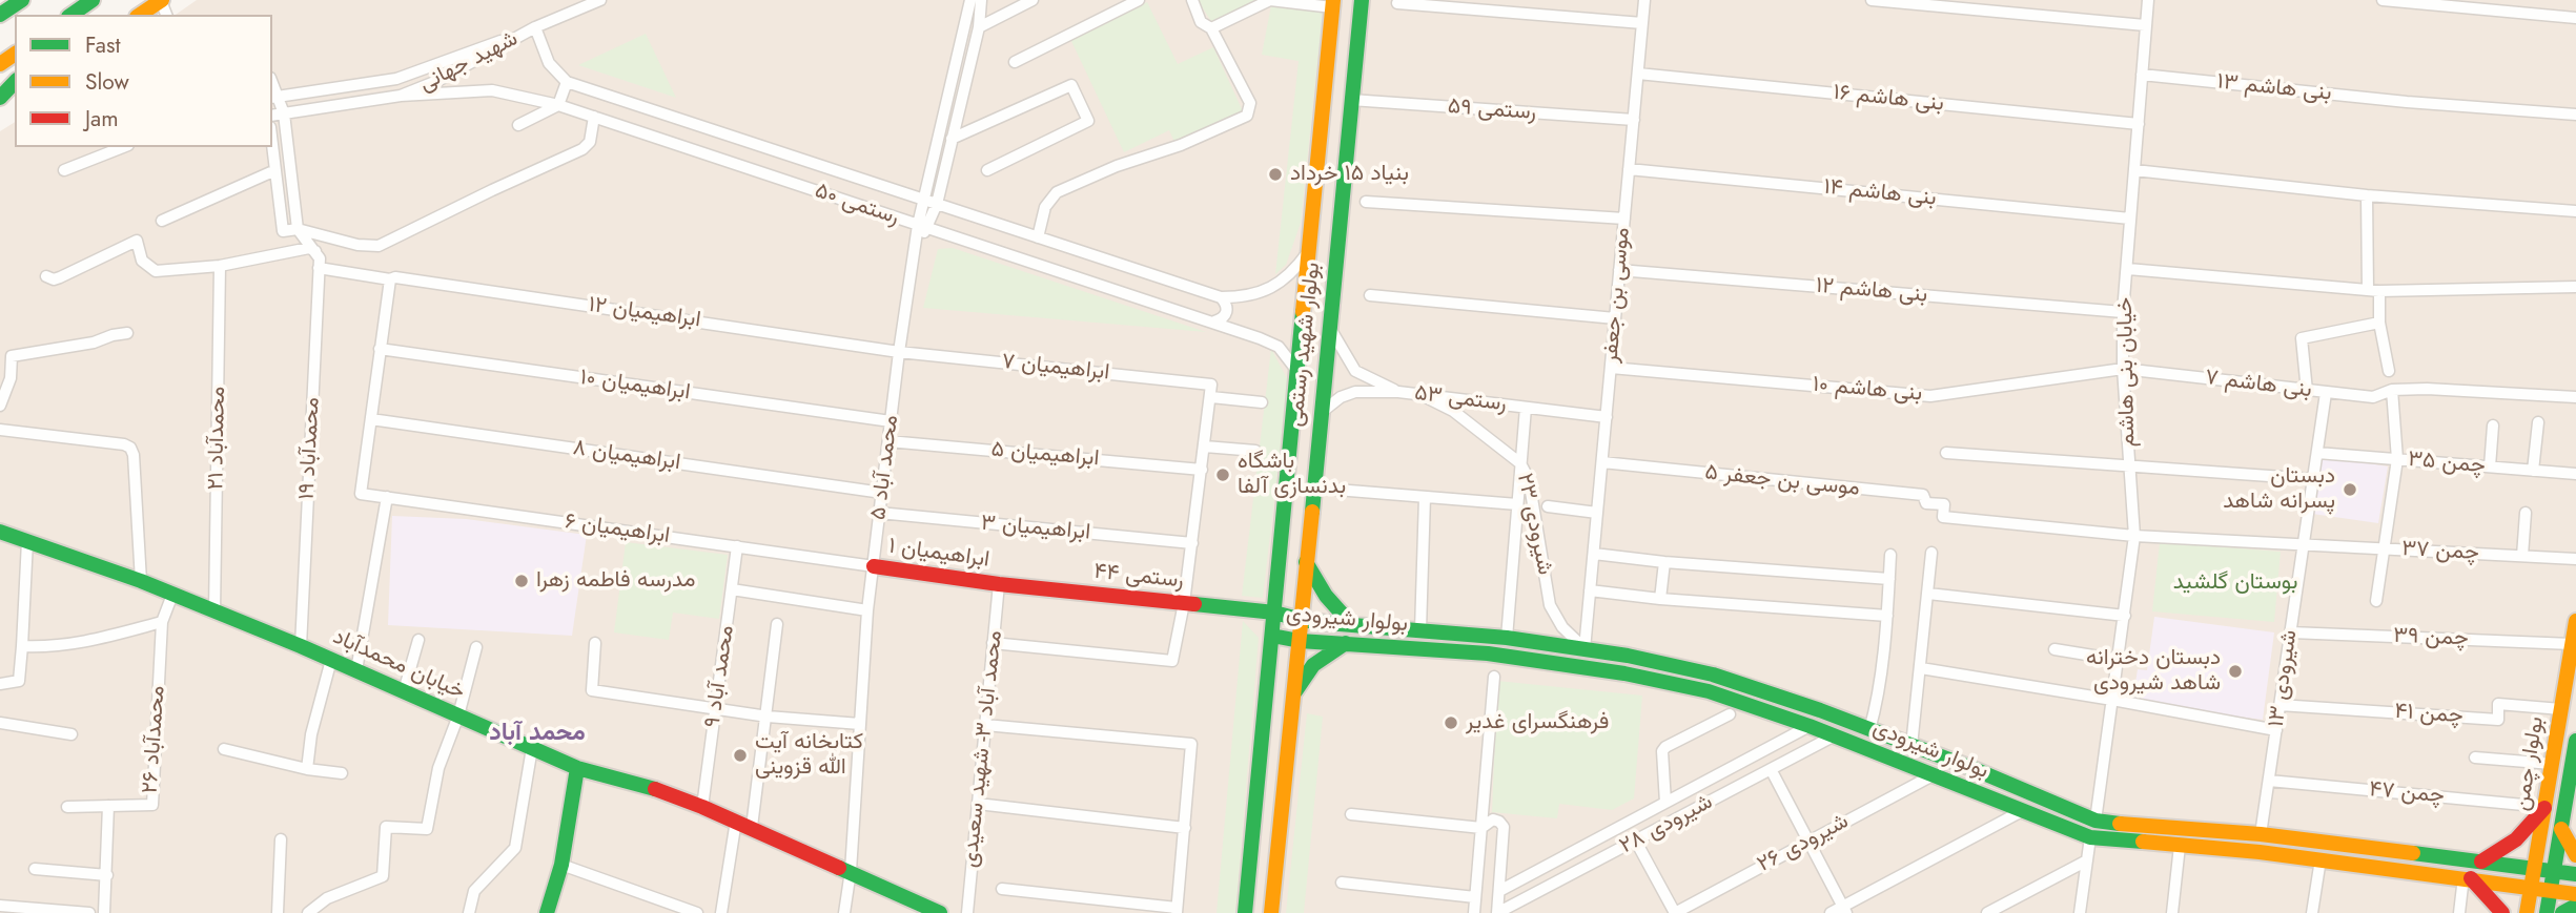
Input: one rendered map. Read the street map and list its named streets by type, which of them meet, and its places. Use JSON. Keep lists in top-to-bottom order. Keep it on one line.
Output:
{"streets":{"main road":["بولوار شهید رستمی","ابراهیمیان ۱","رستمی ۴۴","بولوار شیرودی","خیابان محمدآباد","بولوار چمن"],"street":["شهید جهانی","بنی هاشم ۱۳","بنی هاشم ۱۶","رستمی ۵۹","بنی هاشم ۱۴","رستمی ۵۰","بنی هاشم ۱۲","موسی بن جعفر","ابراهیمیان ۱۲","ابراهیمیان ۷","خیابان بنی هاشم","بنی هاشم ۷","ابراهیمیان ۱۰","بنی هاشم ۱۰","رستمی ۵۳","محمدآباد ۲۱","محمدآباد ۱۹","ابراهیمیان ۵","ابراهیمیان ۸","چمن ۳۵","محمد آباد ۵","موسی بن جعفر ۵","شیرودی ۲۳","ابراهیمیان ۳","ابراهیمیان ۶","چمن ۳۷","چمن ۳۹","محمد آباد ۹","شیرودی ۱۳","چمن ۴۱","محمدآباد ۲۶","محمد آباد ۳- شهید سعیدی","چمن ۴۷","شیرودی ۲۸","شیرودی ۲۶"]},"crossings":[["شهید جهانی","رستمی ۵۰"],["بنی هاشم ۱۳","خیابان بنی هاشم"],["بنی هاشم ۱۶","موسی بن جعفر"],["بنی هاشم ۱۶","خیابان بنی هاشم"],["رستمی ۵۹","موسی بن جعفر"],["رستمی ۵۹","بولوار شهید رستمی"],["بنی هاشم ۱۴","موسی بن جعفر"],["بنی هاشم ۱۴","خیابان بنی هاشم"],["رستمی ۵۰","بولوار شهید رستمی"],["رستمی ۵۰","محمد آباد ۵"],["بنی هاشم ۱۲","موسی بن جعفر"],["بنی هاشم ۱۲","خیابان بنی هاشم"],["موسی بن جعفر","بنی هاشم ۱۰"],["موسی بن جعفر","رستمی ۵۳"],["موسی بن جعفر","موسی بن جعفر ۵"],["موسی بن جعفر","شیرودی ۲۳"],["موسی بن جعفر","بولوار شیرودی"],["ابراهیمیان ۱۲","ابراهیمیان ۷"],["ابراهیمیان ۱۲","محمدآباد ۱۹"],["ابراهیمیان ۱۲","محمد آباد ۵"],["بولوار شهید رستمی","رستمی ۵۳"],["بولوار شهید رستمی","رستمی ۴۴"],["بولوار شهید رستمی","بولوار شیرودی"],["ابراهیمیان ۷","محمد آباد ۵"],["خیابان بنی هاشم","بنی هاشم ۷"],["خیابان بنی هاشم","بنی هاشم ۱۰"],["خیابان بنی هاشم","چمن ۳۷"],["خیابان بنی هاشم","بولوار شیرودی"],["بنی هاشم ۷","بنی هاشم ۱۰"],["بنی هاشم ۷","شیرودی ۱۳"],["ابراهیمیان ۱۰","محمد آباد ۵"],["رستمی ۵۳","شیرودی ۲۳"],["محمدآباد ۲۱","خیابان محمدآباد"],["محمدآباد ۱۹","خیابان محمدآباد"],["ابراهیمیان ۵","محمد آباد ۵"],["ابراهیمیان ۸","محمد آباد ۵"],["ابراهیمیان ۸","ابراهیمیان ۶"],["چمن ۳۵","شیرودی ۱۳"],["محمد آباد ۵","ابراهیمیان ۳"],["محمد آباد ۵","ابراهیمیان ۶"],["محمد آباد ۵","ابراهیمیان ۱"],["محمد آباد ۵","خیابان محمدآباد"],["موسی بن جعفر ۵","چمن ۳۷"],["شیرودی ۲۳","بولوار شیرودی"],["ابراهیمیان ۶","ابراهیمیان ۱"],["ابراهیمیان ۶","محمد آباد ۹"],["چمن ۳۷","شیرودی ۱۳"],["ابراهیمیان ۱","رستمی ۴۴"],["ابراهیمیان ۱","محمد آباد ۳- شهید سعیدی"],["رستمی ۴۴","بولوار شیرودی"],["رستمی ۴۴","محمد آباد ۳- شهید سعیدی"],["بولوار شیرودی","شیرودی ۱۳"],["بولوار شیرودی","بولوار چمن"],["بولوار شیرودی","شیرودی ۲۸"],["بولوار شیرودی","شیرودی ۲۶"],["چمن ۳۹","شیرودی ۱۳"],["چمن ۳۹","بولوار چمن"],["خیابان محمدآباد","محمد آباد ۹"],["خیابان محمدآباد","محمدآباد ۲۶"],["شیرودی ۱۳","چمن ۴۱"],["شیرودی ۱۳","چمن ۴۷"],["چمن ۴۱","بولوار چمن"],["بولوار چمن","چمن ۴۷"]],"districts":["محمد آباد"],"parks":["بوستان گلشید"],"places":["بنیاد ۱۵ خرداد","باشگاه بدنسازی آلفا","دبستان پسرانه شاهد","مدرسه فاطمه زهرا","دبستان دخترانه شاهد شیرودی","فرهنگسرای غدیر","کتابخانه آیت الله قزوینی"],"legend":["Fast","Slow","Jam"]}
